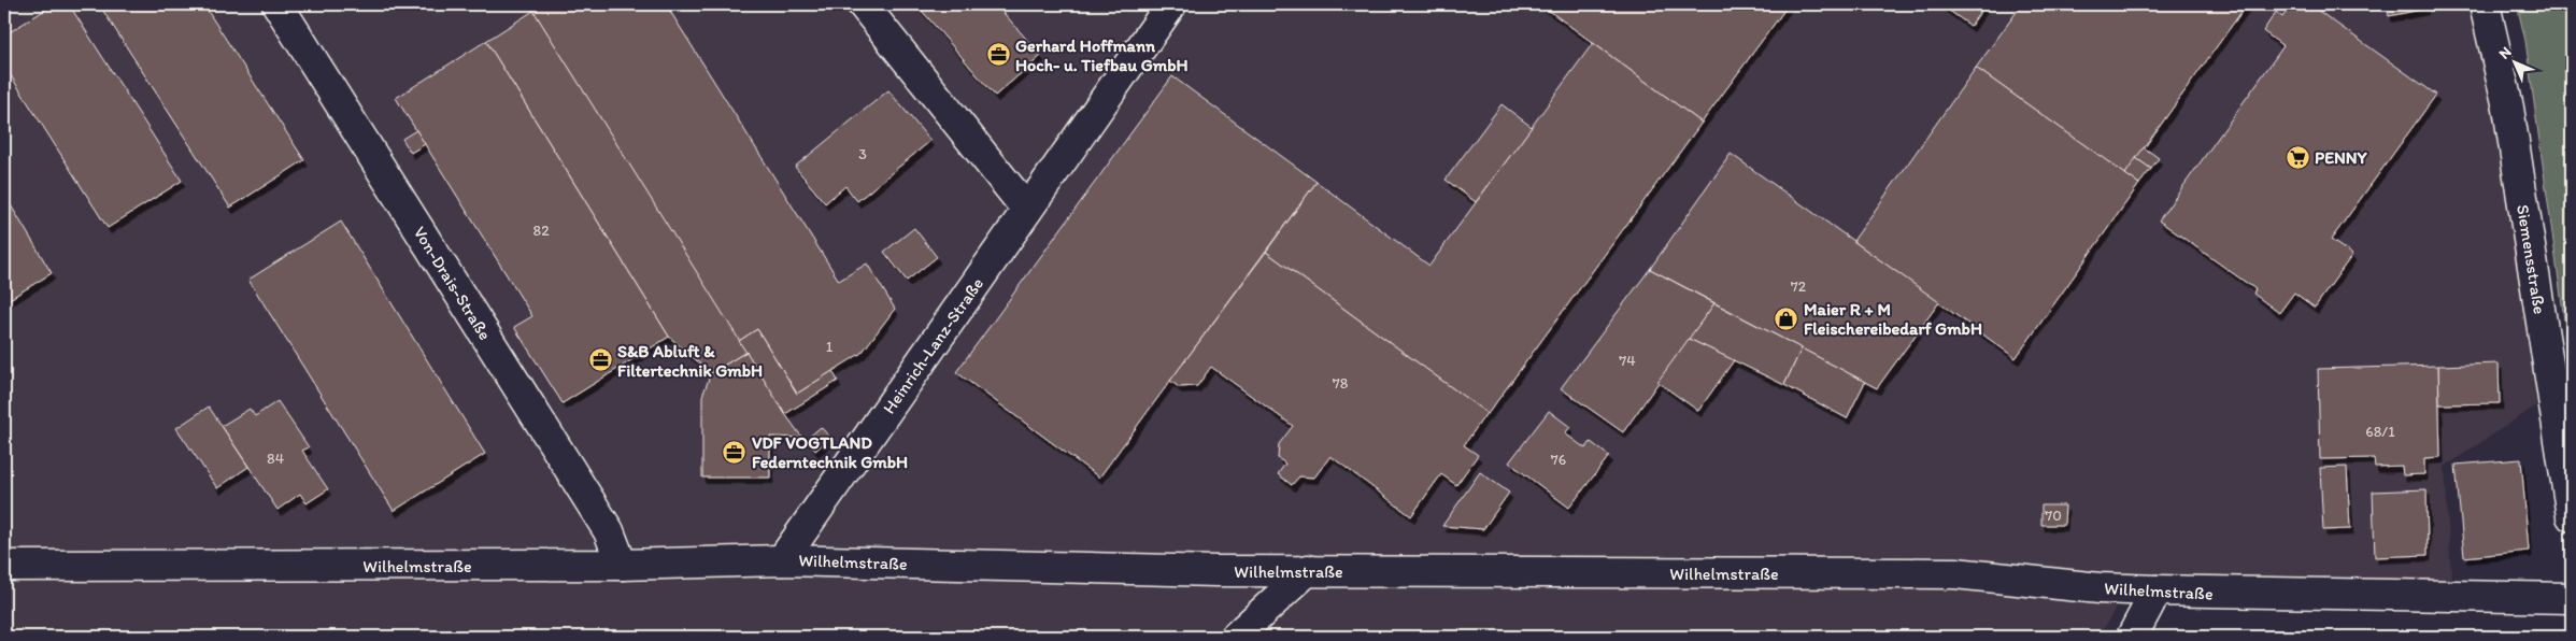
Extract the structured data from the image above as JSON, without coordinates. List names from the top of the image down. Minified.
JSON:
{"streets":{"street":["Siemensstraße","Von-Drais-Straße","Heinrich-Lanz-Straße","Wilhelmstraße"]},"crossings":[["Von-Drais-Straße","Wilhelmstraße"],["Heinrich-Lanz-Straße","Wilhelmstraße"]],"places":{"office":["Gerhard Hoffmann Hoch- u. Tiefbau GmbH","S&B Abluft & Filtertechnik GmbH","VDF VOGTLAND Federntechnik GmbH"],"supermarket":["PENNY"],"shop":["Maier R + M Fleischereibedarf GmbH"]},"house_numbers":["3","82","72","1","74","78","68/1","84","76","70"],"north":"top left"}
